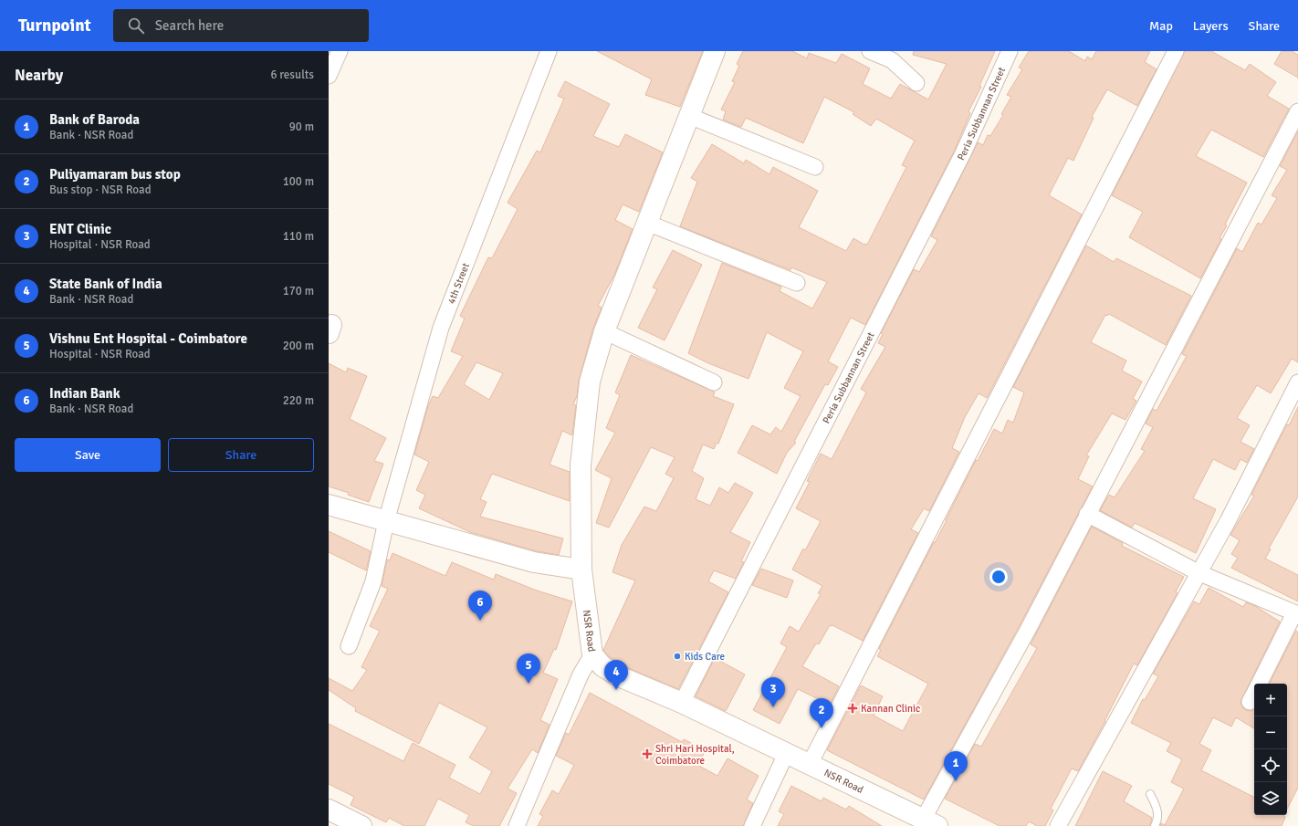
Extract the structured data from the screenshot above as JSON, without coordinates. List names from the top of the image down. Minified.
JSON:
{"streets":{"main road":["NSR Road"],"street":["Peria Subbannan Street","4th Street"]},"crossings":[["Peria Subbannan Street","NSR Road"]],"places":{"other":["Kids Care"],"health":["Kannan Clinic","Shri Hari Hospital, Coimbatore"]},"page":{"header":"Turnpoint","search":"Search here","nav":["Map","Layers","Share"],"heading":["Nearby","6 results"],"list":[{"mark":"1","name":"Bank of Baroda","note":"Bank · NSR Road","value":"90 m"},{"mark":"2","name":"Puliyamaram bus stop","note":"Bus stop · NSR Road","value":"100 m"},{"mark":"3","name":"ENT Clinic","note":"Hospital · NSR Road","value":"110 m"},{"mark":"4","name":"State Bank of India","note":"Bank · NSR Road","value":"170 m"},{"mark":"5","name":"Vishnu Ent Hospital - Coimbatore","note":"Hospital · NSR Road","value":"200 m"},{"mark":"6","name":"Indian Bank","note":"Bank · NSR Road","value":"220 m"}],"buttons":["Save","Share"],"pins":["6","5","4","3","2","1"],"map_buttons":["+","−"]}}
